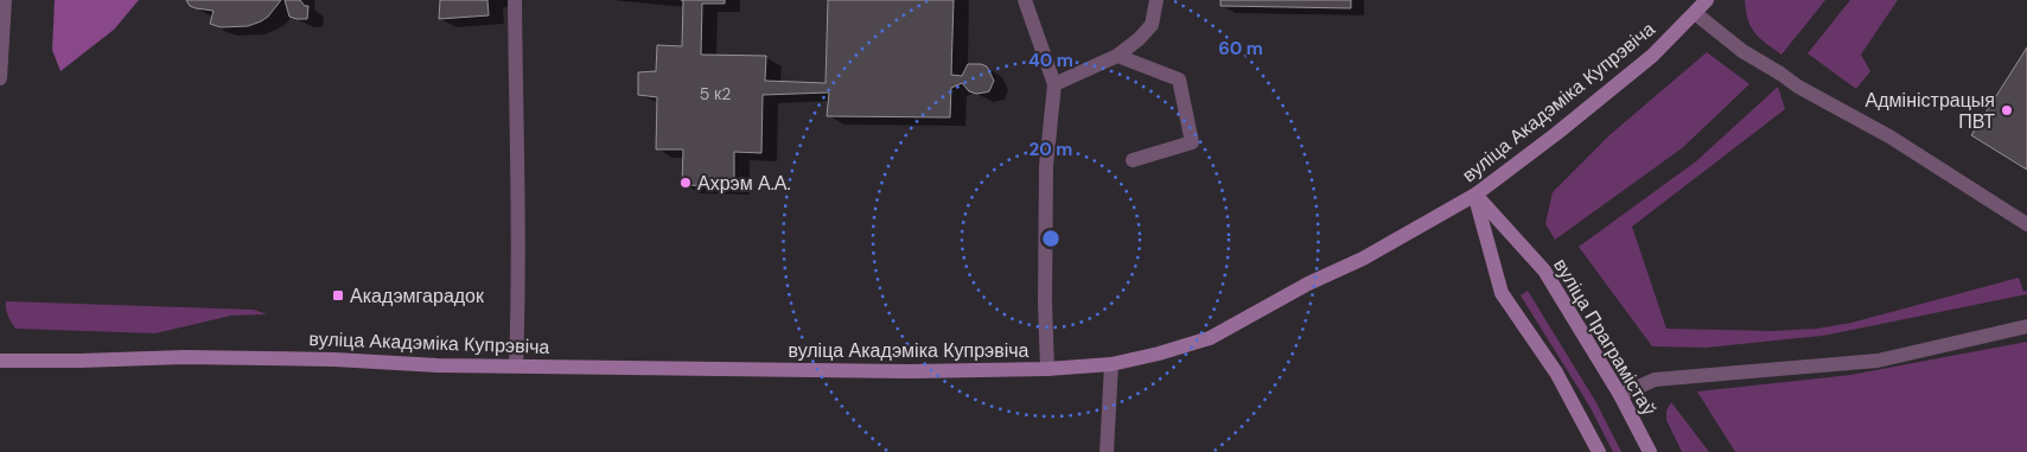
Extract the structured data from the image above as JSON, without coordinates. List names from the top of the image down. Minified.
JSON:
{"streets":{"main road":["вуліца Акадэміка Купрэвіча","вуліца Праграмістаў"]},"crossings":[["вуліца Акадэміка Купрэвіча","вуліца Праграмістаў"]],"places":{"other":["Адміністрацыя ПВТ","Ахрэм А.А."],"transit":["Акадэмгарадок"]},"house_numbers":["5 к2"],"rings":["60 m","40 m","20 m"]}
